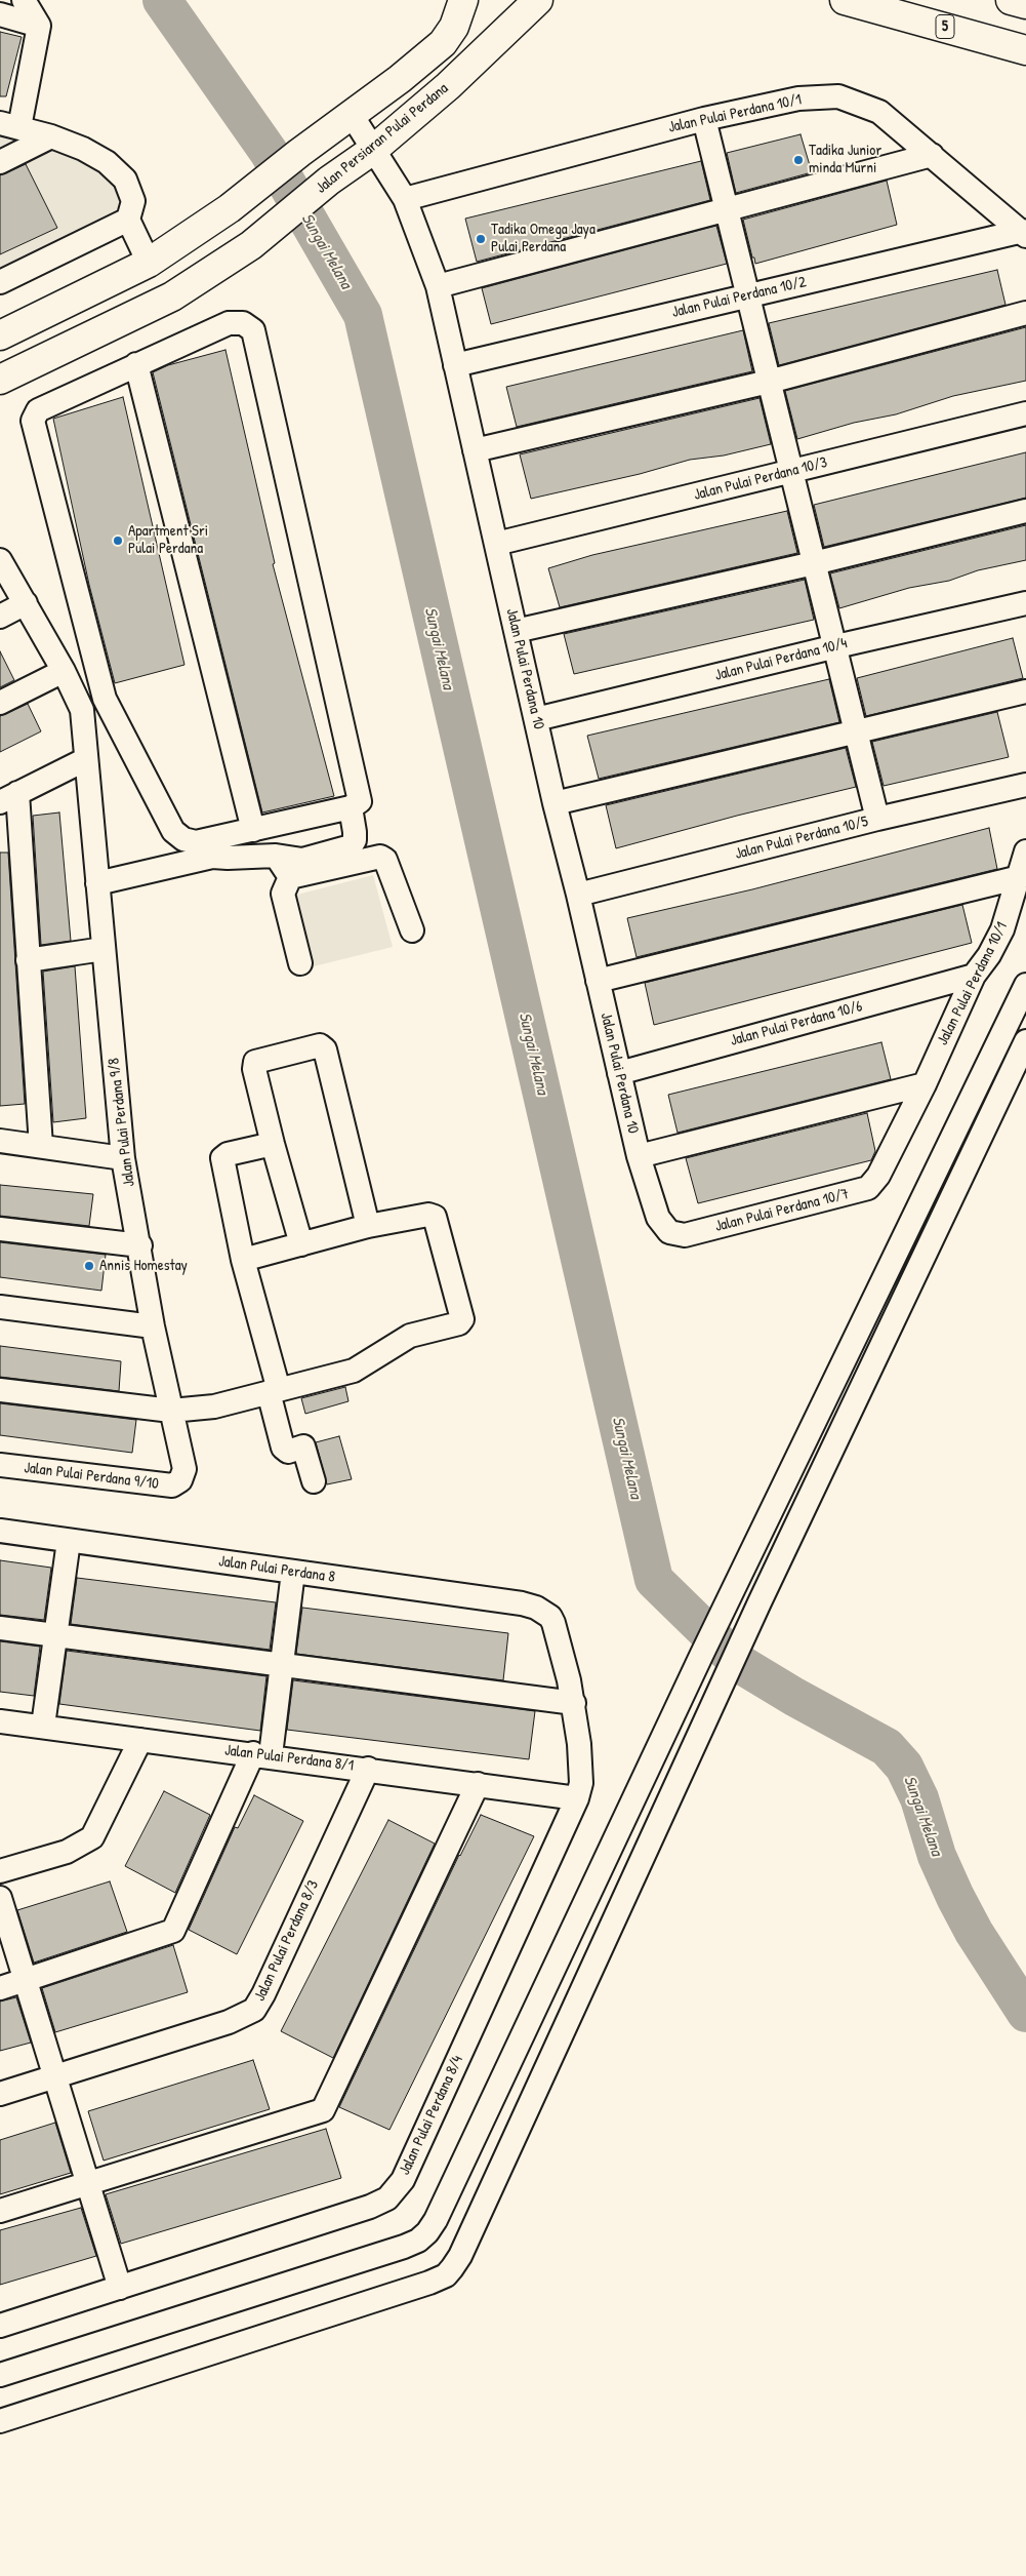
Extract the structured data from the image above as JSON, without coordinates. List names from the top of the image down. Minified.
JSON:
{"streets":{"main road":["5","Jalan Persiaran Pulai Perdana"],"street":["Jalan Pulai Perdana 10/1","Jalan Pulai Perdana 10/2","Jalan Pulai Perdana 10/3","Jalan Pulai Perdana 10/4","Jalan Pulai Perdana 10","Jalan Pulai Perdana 10/5","Jalan Pulai Perdana 10/6","Jalan Pulai Perdana 9/8","Jalan Pulai Perdana 10/7","Jalan Pulai Perdana 9/10","Jalan Pulai Perdana 8","Jalan Pulai Perdana 8/1","Jalan Pulai Perdana 8/3","Jalan Pulai Perdana 8/4"]},"crossings":[["Jalan Pulai Perdana 10/1","Jalan Pulai Perdana 10/2"],["Jalan Pulai Perdana 10/1","Jalan Pulai Perdana 10"],["Jalan Pulai Perdana 10/1","Jalan Pulai Perdana 10/6"],["Jalan Pulai Perdana 10/1","Jalan Pulai Perdana 10/7"],["Jalan Persiaran Pulai Perdana","Jalan Pulai Perdana 10"],["Jalan Pulai Perdana 10/2","Jalan Pulai Perdana 10"],["Jalan Pulai Perdana 10/3","Jalan Pulai Perdana 10"],["Jalan Pulai Perdana 10/4","Jalan Pulai Perdana 10"],["Jalan Pulai Perdana 10","Jalan Pulai Perdana 10/5"],["Jalan Pulai Perdana 10","Jalan Pulai Perdana 10/6"],["Jalan Pulai Perdana 10","Jalan Pulai Perdana 10/7"],["Jalan Pulai Perdana 9/8","Jalan Pulai Perdana 9/10"],["Jalan Pulai Perdana 8","Jalan Pulai Perdana 8/4"],["Jalan Pulai Perdana 8/1","Jalan Pulai Perdana 8/3"],["Jalan Pulai Perdana 8/1","Jalan Pulai Perdana 8/4"]],"water":["Sungai Melana"],"places":["Tadika Junior minda Murni","Tadika Omega Jaya Pulai Perdana","Apartment Sri Pulai Perdana","Annis Homestay"]}
